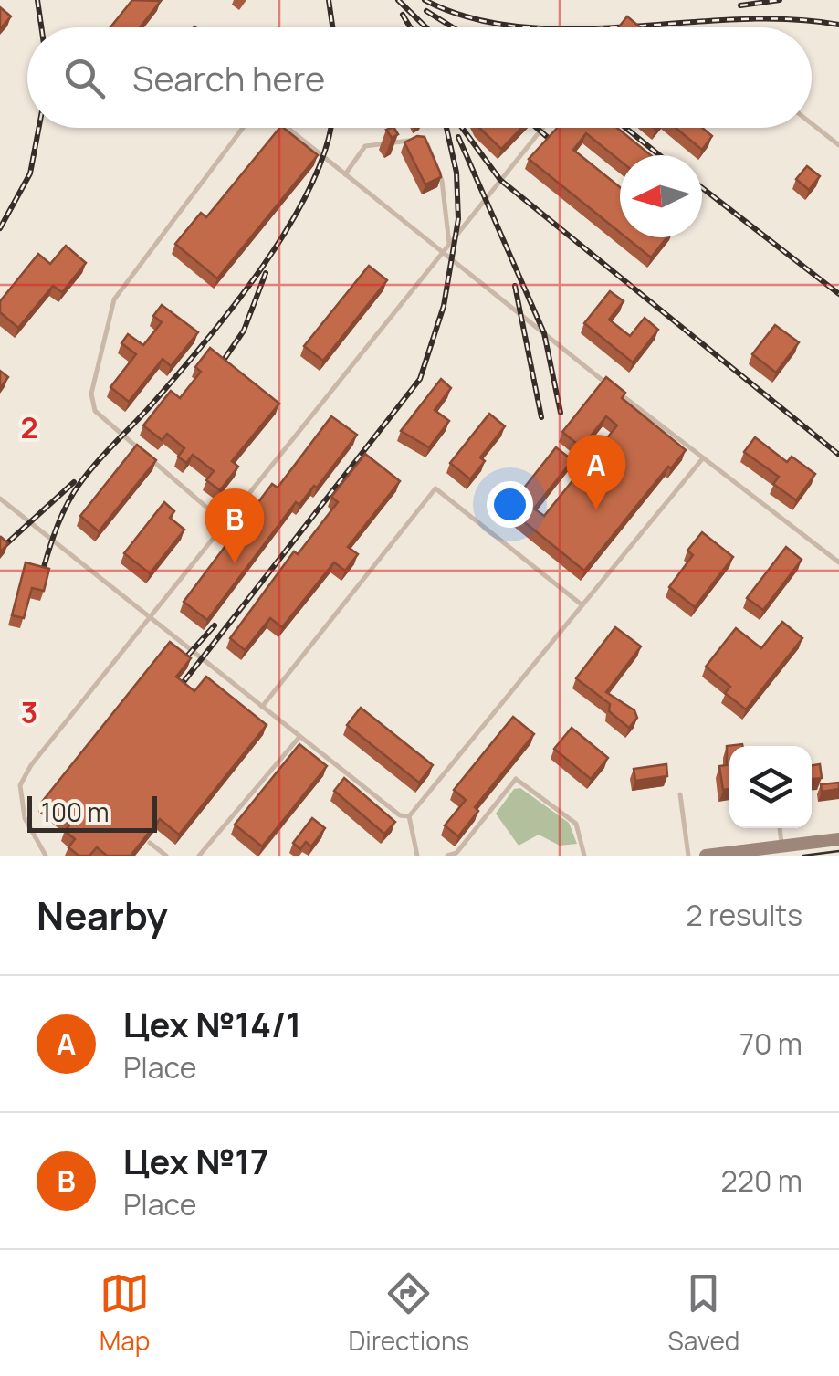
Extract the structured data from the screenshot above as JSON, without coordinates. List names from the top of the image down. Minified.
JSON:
{"scale_bar":"100 m","north":"left","page":{"search":"Search here","pins":["A","B"],"scale":"100 m","heading":["Nearby","2 results"],"list":[{"mark":"A","name":"Цех №14/1","note":"Place","value":"70 m"},{"mark":"B","name":"Цех №17","note":"Place","value":"220 m"}],"nav":["Map","Directions","Saved"]},"grid":{"rows":["2","3"]}}
